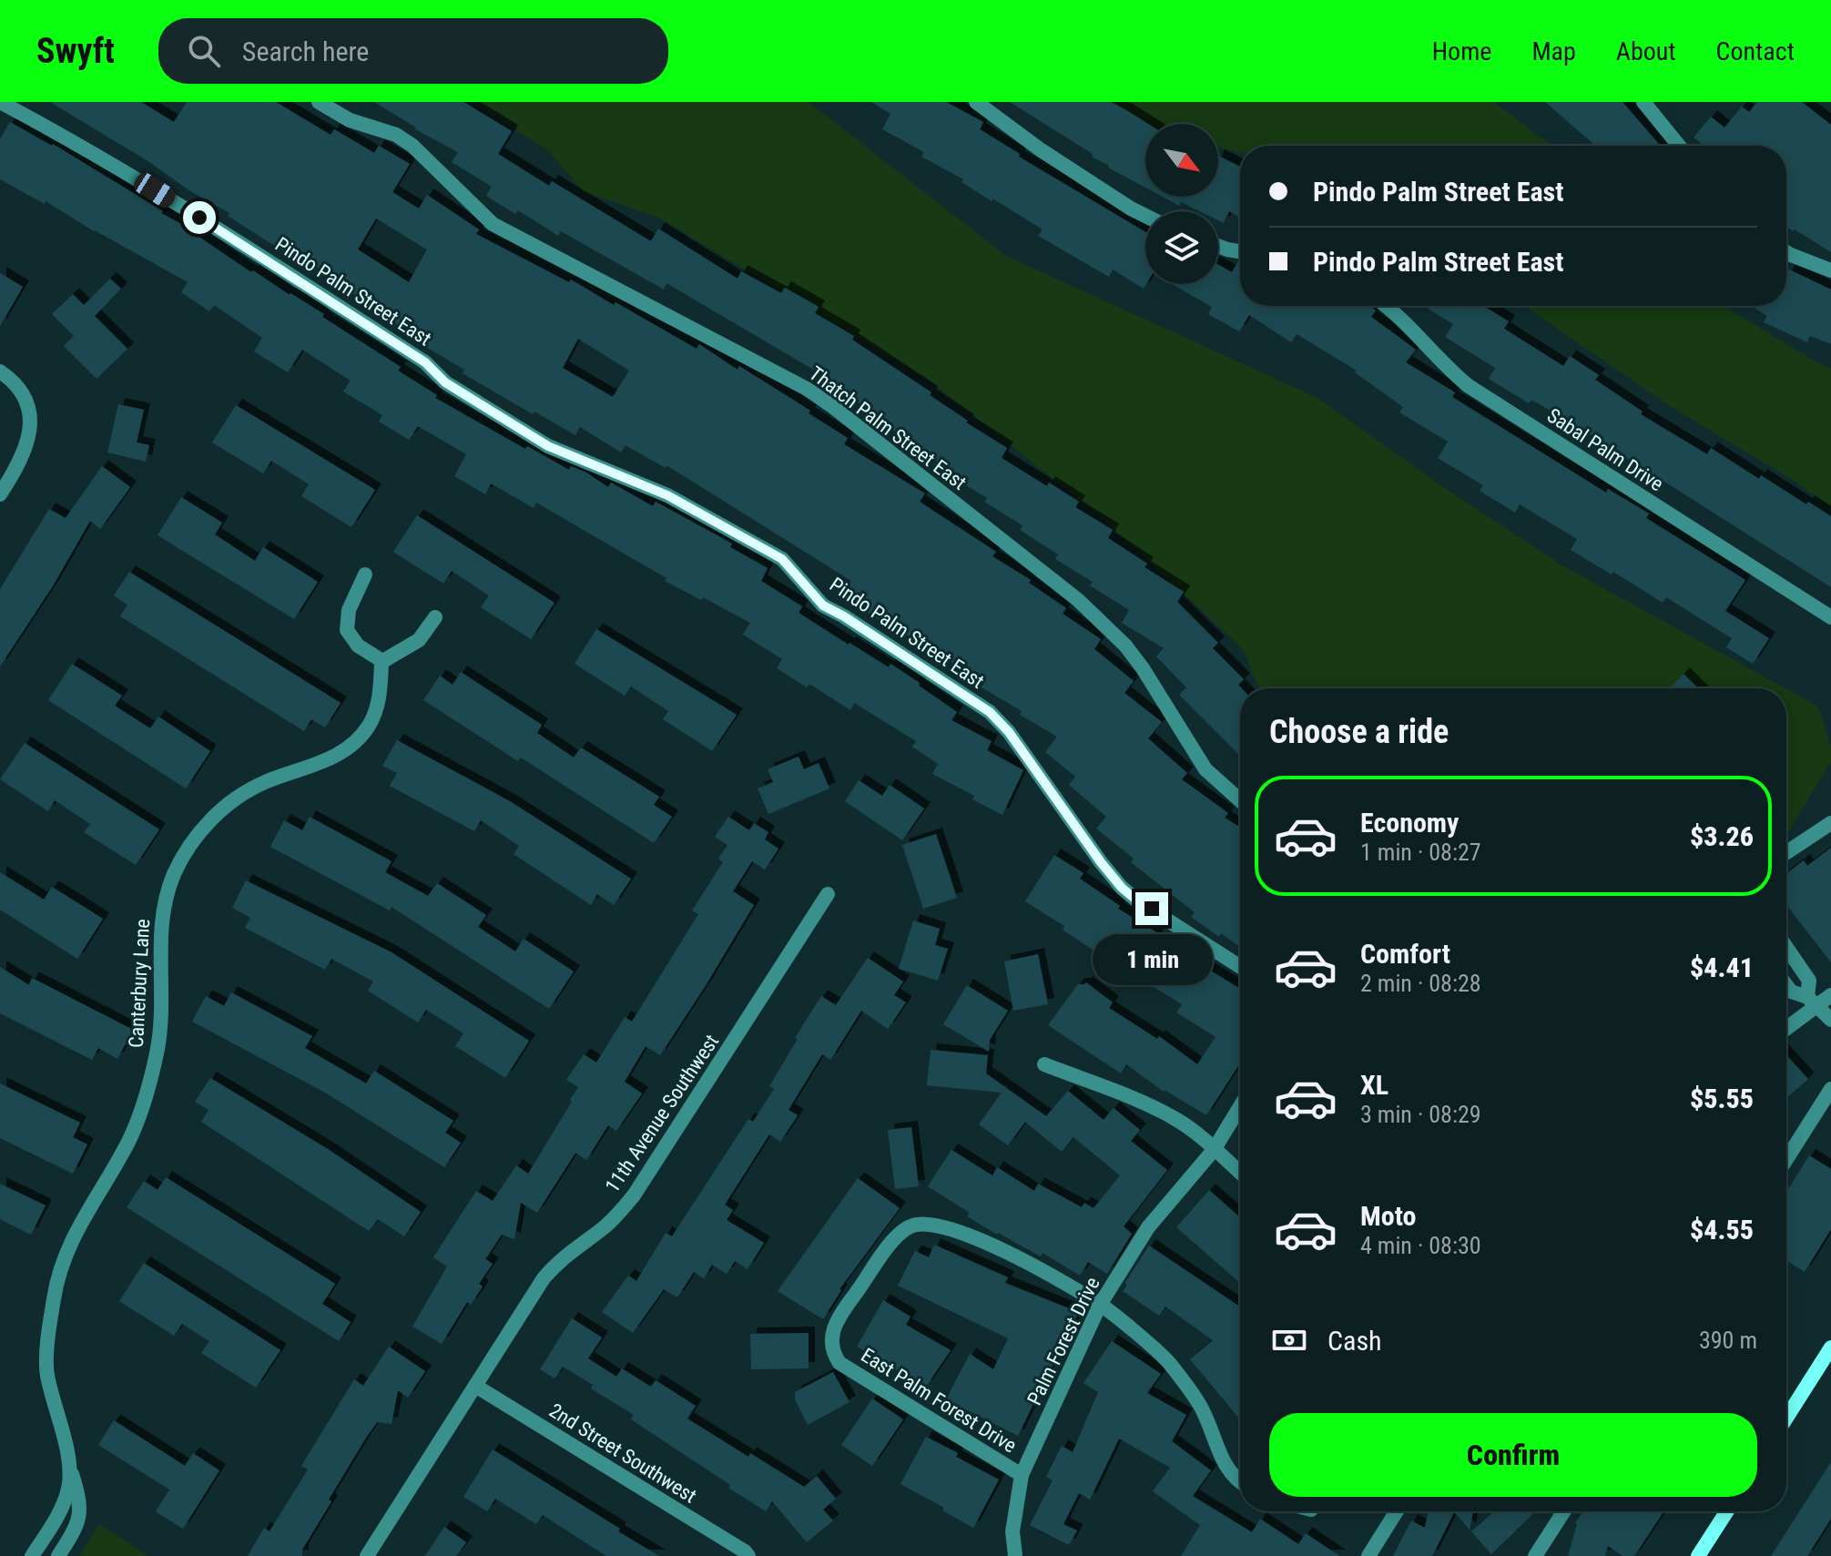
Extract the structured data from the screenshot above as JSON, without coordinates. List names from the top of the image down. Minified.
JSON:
{"streets":{"street":["Pindo Palm Street East","Thatch Palm Street East","Sabal Palm Drive","Canterbury Lane","11th Avenue Southwest","Palm Forest Drive","East Palm Forest Drive","2nd Street Southwest"]},"crossings":[["11th Avenue Southwest","2nd Street Southwest"],["Palm Forest Drive","East Palm Forest Drive"]],"north":"bottom right","page":{"header":"Swyft","search":"Search here","nav":["Home","Map","About","Contact"],"banner":["Pindo Palm Street East","Pindo Palm Street East"],"heading":"Choose a ride","list":[{"name":"Economy","note":"1 min · 08:27","value":"$3.26"},{"name":"Comfort","note":"2 min · 08:28","value":"$4.41"},{"name":"XL","note":"3 min · 08:29","value":"$5.55"},{"name":"Moto","note":"4 min · 08:30","value":"$4.55"}],"bubble":"1 min","pay":["Cash","390 m"],"buttons":"Confirm"}}
